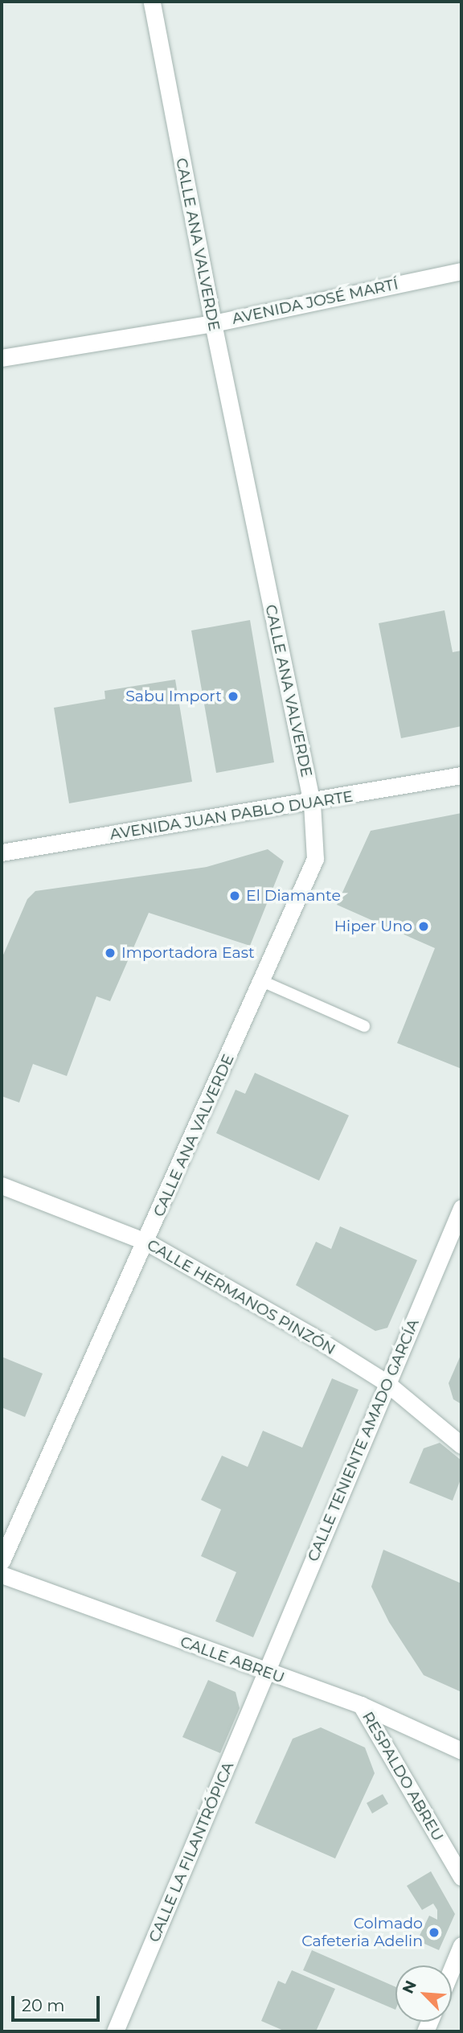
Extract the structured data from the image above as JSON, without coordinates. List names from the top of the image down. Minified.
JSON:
{"streets":{"street":["CALLE ANA VALVERDE","AVENIDA JOSÉ MARTÍ","AVENIDA JUAN PABLO DUARTE","CALLE HERMANOS PINZÓN","CALLE TENIENTE AMADO GARCÍA","CALLE ABREU","RESPALDO ABREU","CALLE LA FILANTRÓPICA"]},"crossings":[["CALLE ANA VALVERDE","AVENIDA JOSÉ MARTÍ"],["CALLE ANA VALVERDE","AVENIDA JUAN PABLO DUARTE"],["CALLE ANA VALVERDE","CALLE HERMANOS PINZÓN"],["CALLE HERMANOS PINZÓN","CALLE TENIENTE AMADO GARCÍA"],["CALLE TENIENTE AMADO GARCÍA","CALLE ABREU"],["CALLE TENIENTE AMADO GARCÍA","CALLE LA FILANTRÓPICA"],["CALLE ABREU","RESPALDO ABREU"],["CALLE ABREU","CALLE LA FILANTRÓPICA"]],"places":["Sabu Import","El Diamante","Hiper Uno","Importadora East","Colmado Cafeteria Adelin"],"scale_bar":"20 m","north":"top left"}
